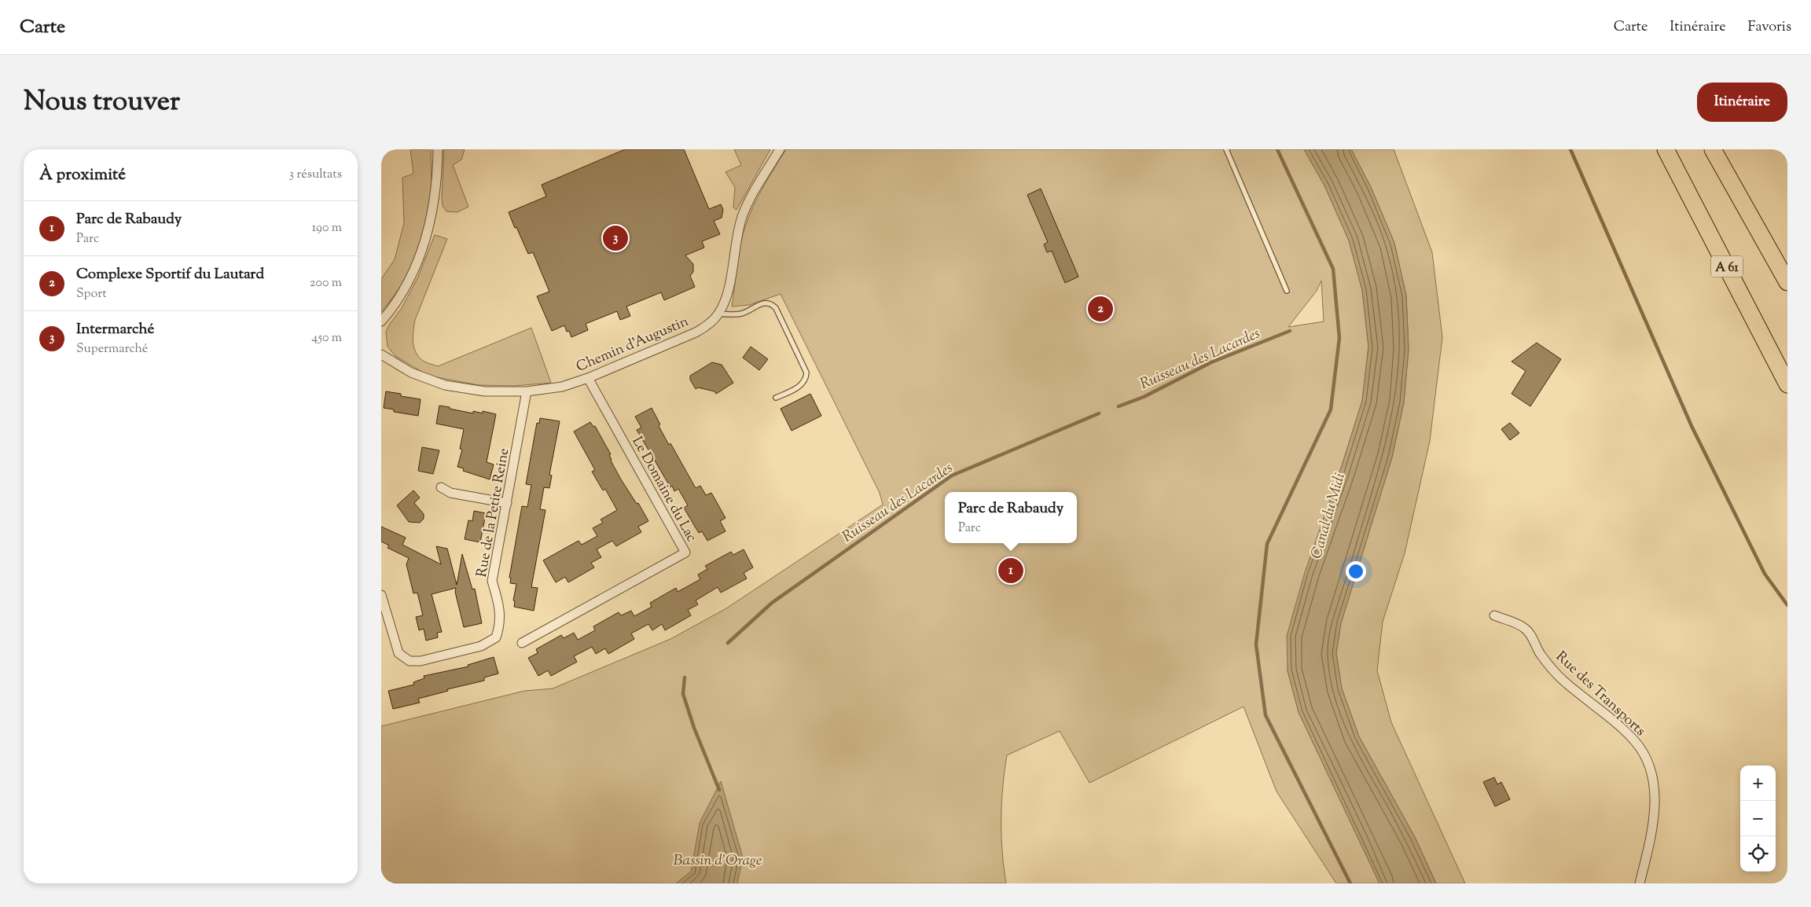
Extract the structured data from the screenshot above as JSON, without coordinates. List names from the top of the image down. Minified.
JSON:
{"streets":{"highway":["A 61"],"street":["Chemin d'Augustin","Le Domaine du Lac","Rue de la Petite Reine","Rue des Transports"]},"crossings":[["Chemin d'Augustin","Le Domaine du Lac"],["Chemin d'Augustin","Rue de la Petite Reine"]],"water":["Ruisseau des Lacardes","Canal du Midi","Bassin d'Orage"],"page":{"header":"Carte","nav":["Carte","Itinéraire","Favoris"],"title":"Nous trouver","buttons":"Itinéraire","heading":["À proximité","3 résultats"],"list":[{"mark":"1","name":"Parc de Rabaudy","note":"Parc","value":"190 m"},{"mark":"2","name":"Complexe Sportif du Lautard","note":"Sport","value":"200 m"},{"mark":"3","name":"Intermarché","note":"Supermarché","value":"450 m"}],"pins":["3","2","1"],"popup":["Parc de Rabaudy","Parc"],"map_buttons":["+","−"]}}
